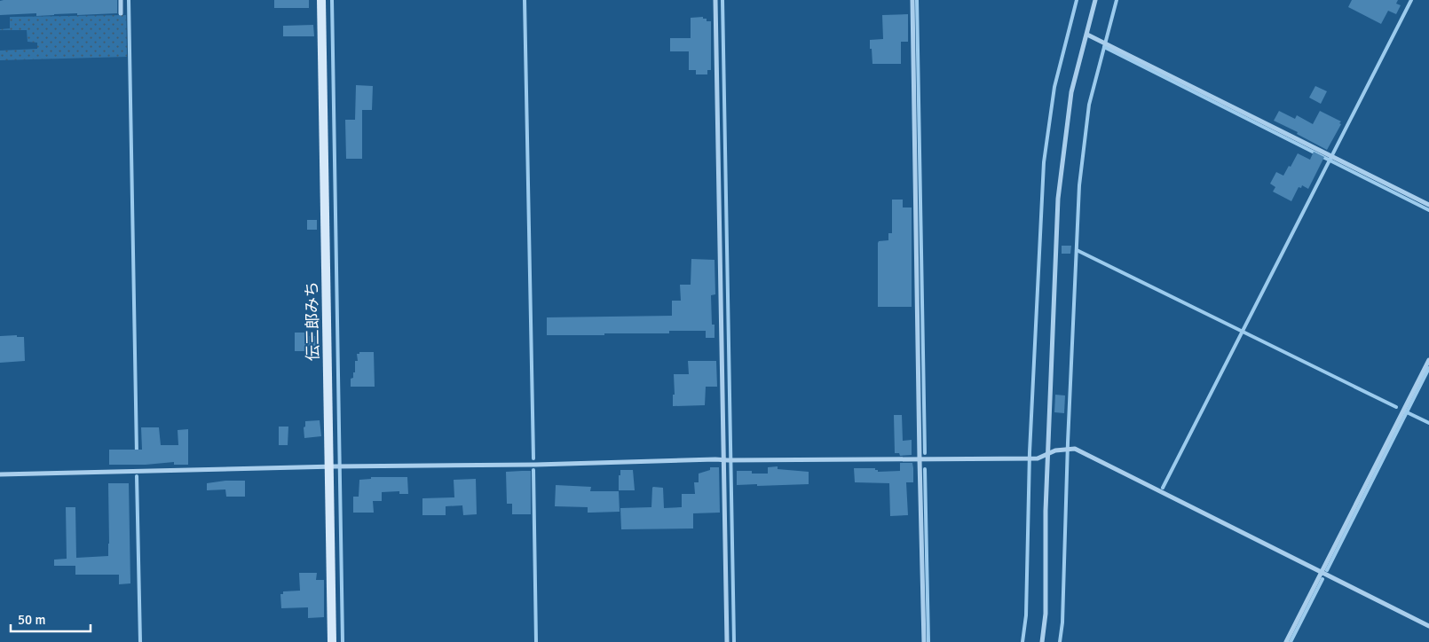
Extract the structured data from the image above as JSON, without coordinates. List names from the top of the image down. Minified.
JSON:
{"streets":{"street":["伝三郎みち"]},"scale_bar":"50 m"}
